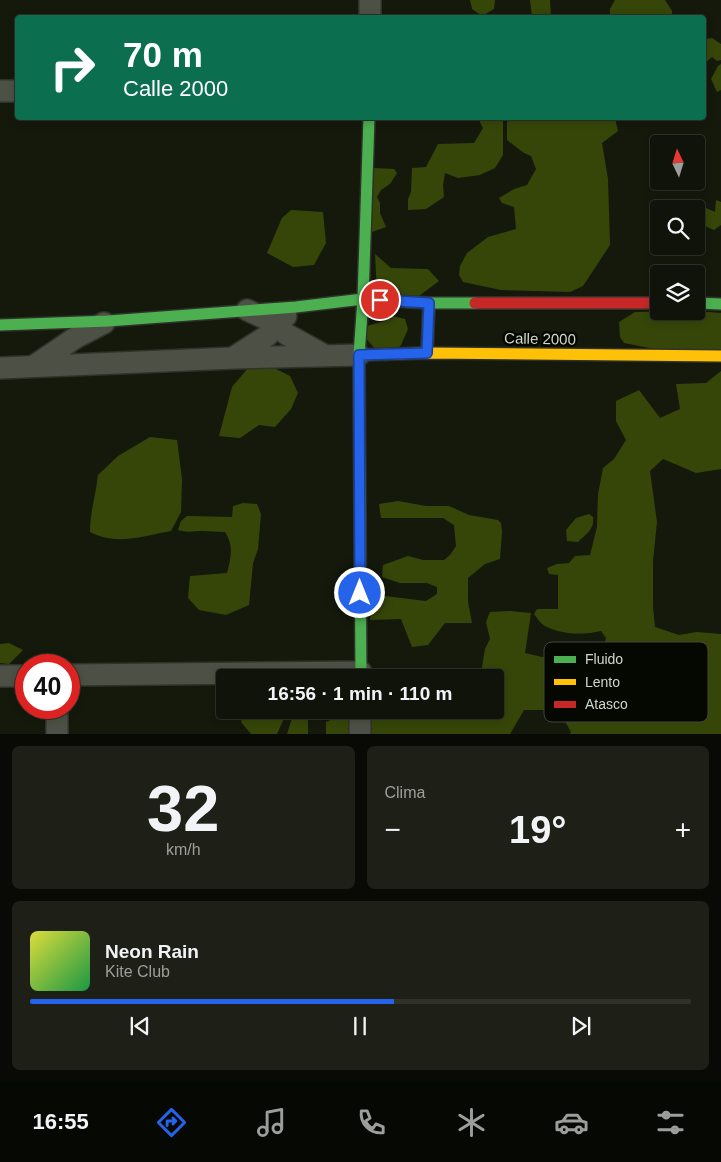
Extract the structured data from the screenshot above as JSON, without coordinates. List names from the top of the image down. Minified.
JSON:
{"streets":{"street":["Calle 2000"]},"legend":["Fluido","Lento","Atasco"],"north":"top","page":{"turn":["70 m","Calle 2000"],"limit":"40","trip":"16:56 · 1 min · 110 m","tile":[["32","km/h"],"Clima"],"heat":["−","19°","+"],"song":["Neon Rain","Kite Club"],"tabs":"16:55"}}
